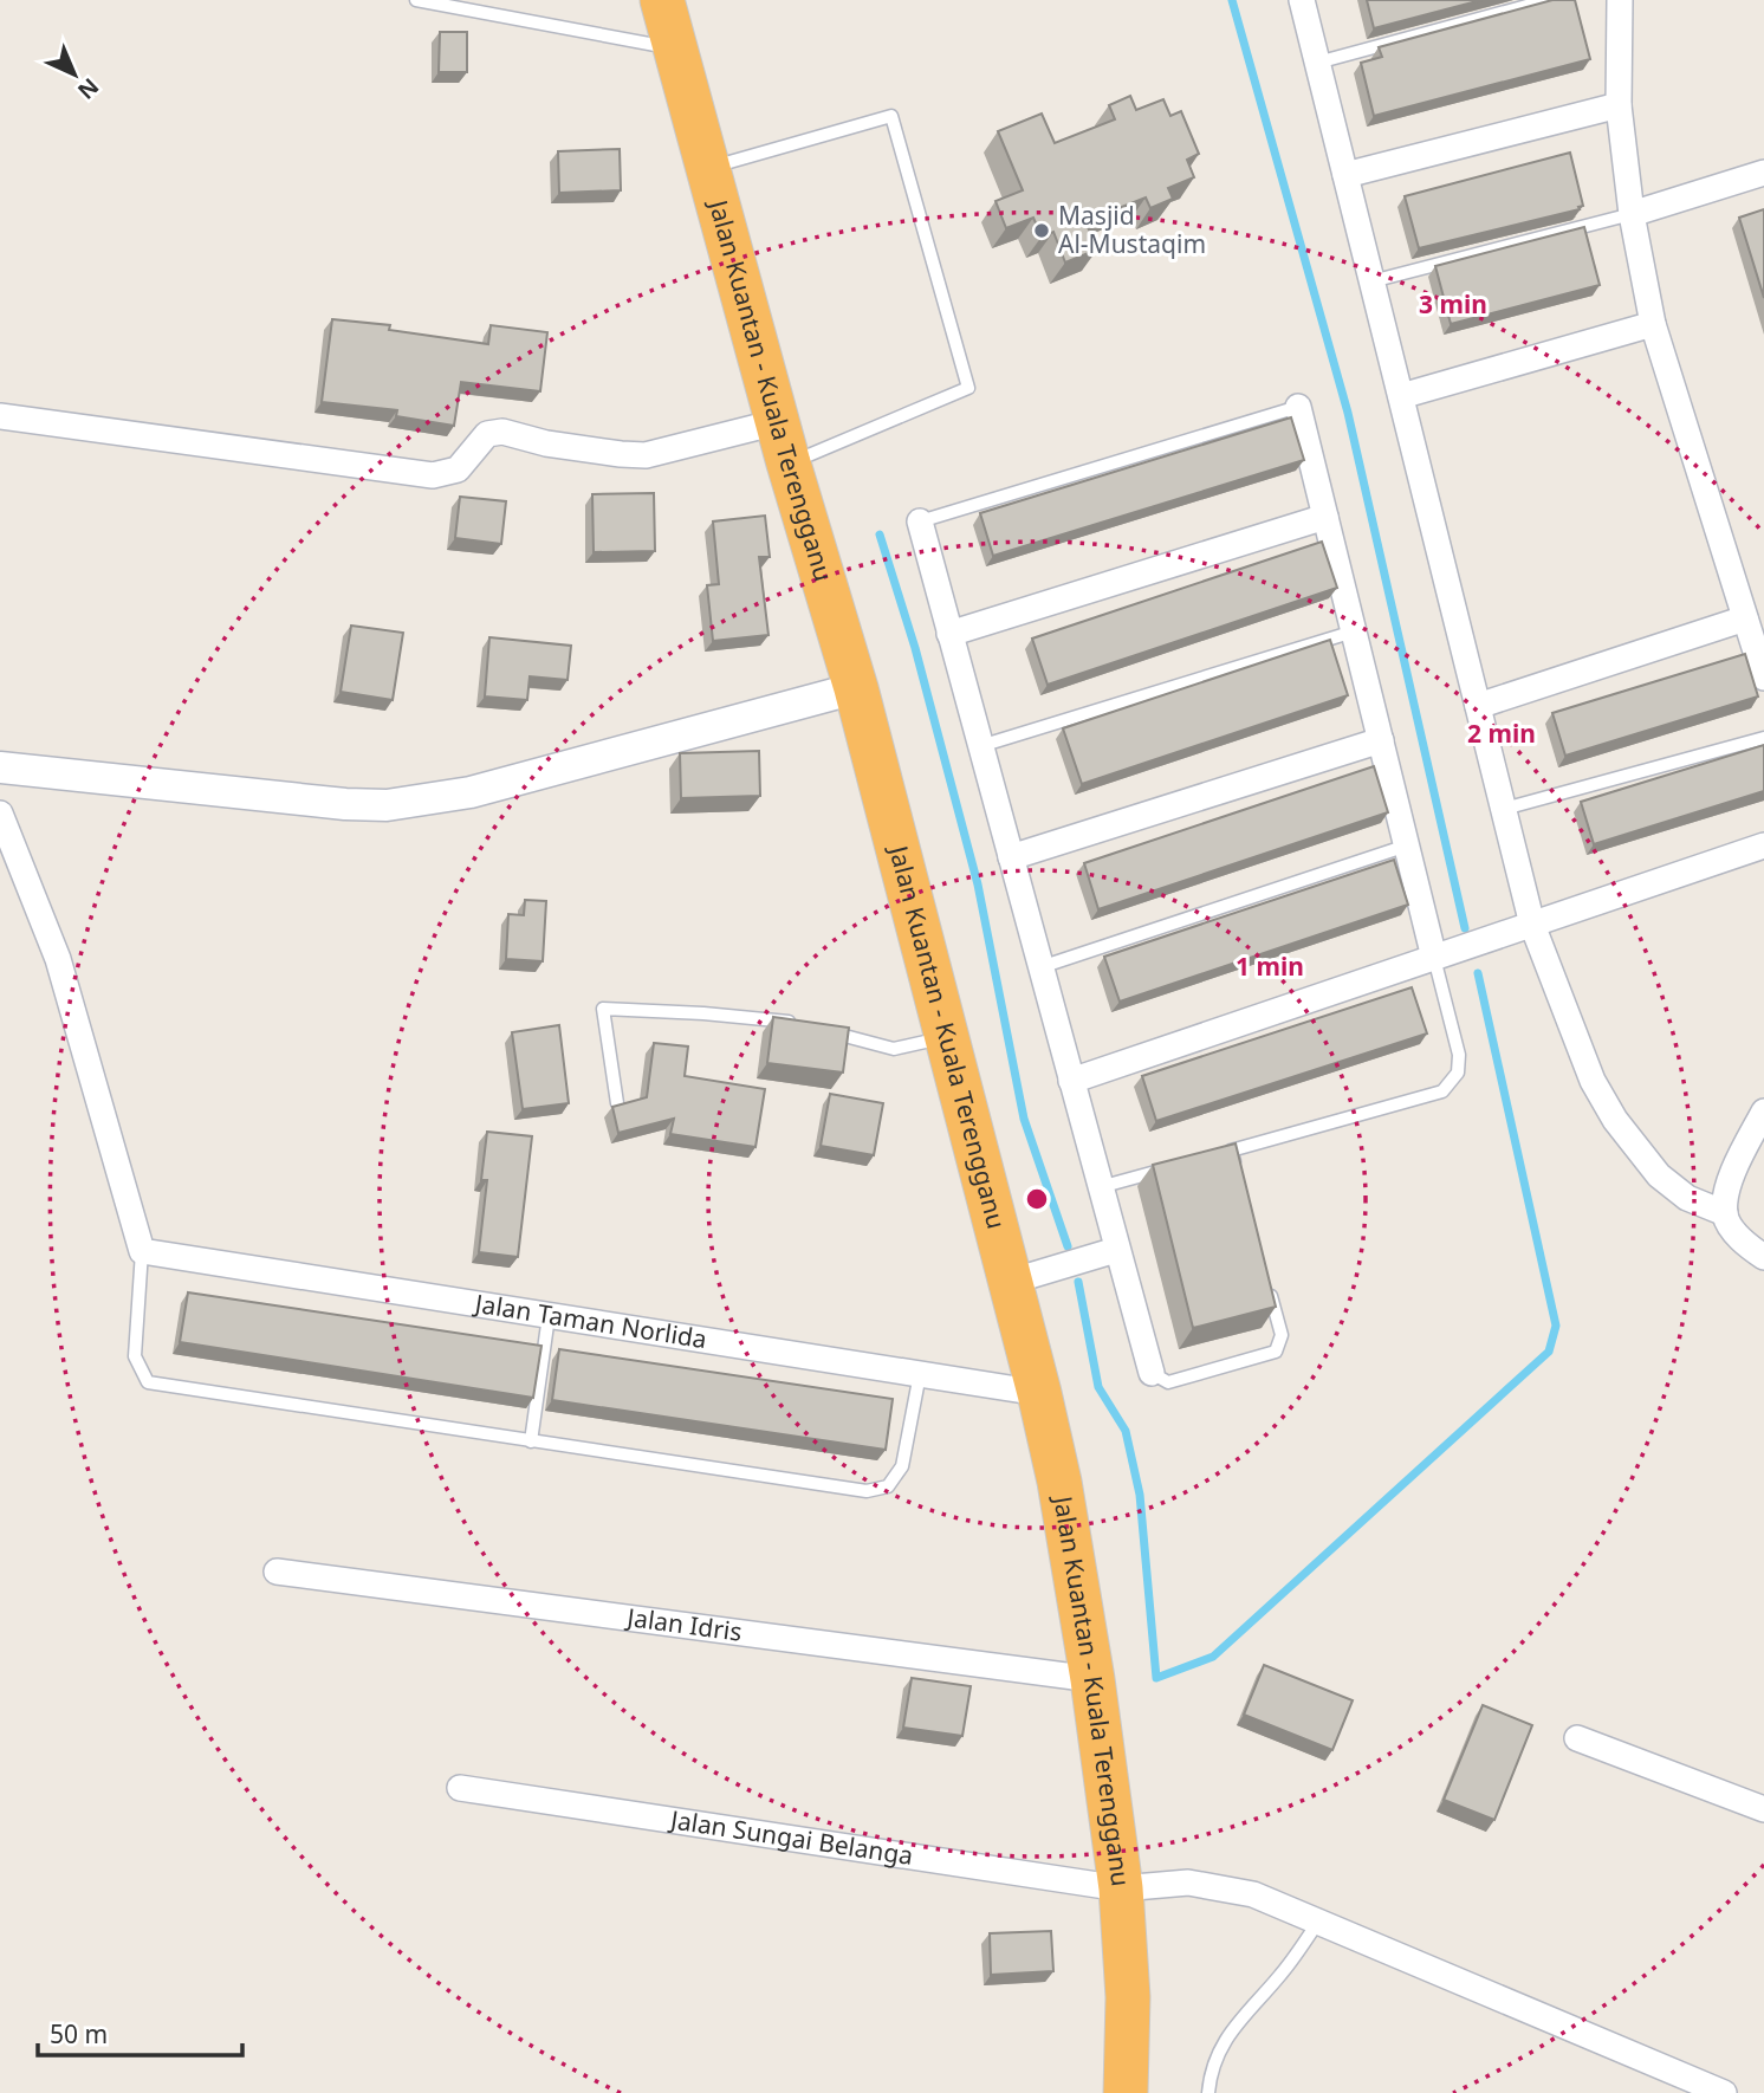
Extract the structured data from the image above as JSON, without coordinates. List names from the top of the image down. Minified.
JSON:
{"streets":{"highway":["Jalan Kuantan - Kuala Terengganu"],"street":["Jalan Taman Norlida","Jalan Idris","Jalan Sungai Belanga"]},"crossings":[["Jalan Kuantan - Kuala Terengganu","Jalan Taman Norlida"],["Jalan Kuantan - Kuala Terengganu","Jalan Idris"],["Jalan Kuantan - Kuala Terengganu","Jalan Sungai Belanga"]],"places":["Masjid Al-Mustaqim"],"scale_bar":"50 m","north":"bottom right","rings":["3 min","2 min","1 min"]}
